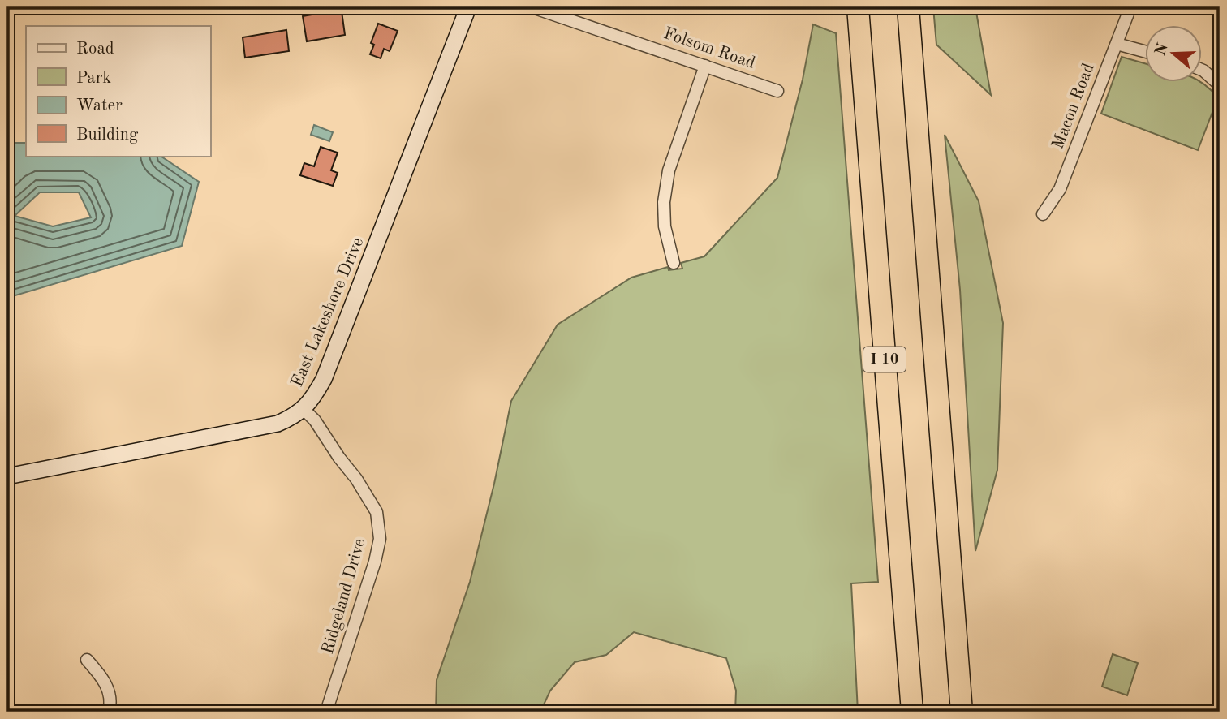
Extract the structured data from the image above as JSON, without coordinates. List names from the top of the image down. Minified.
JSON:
{"streets":{"highway":["I 10"],"street":["Folsom Road","Macon Road","East Lakeshore Drive","Ridgeland Drive"]},"crossings":[["East Lakeshore Drive","Ridgeland Drive"]],"legend":["Road","Park","Water","Building"],"north":"left"}
